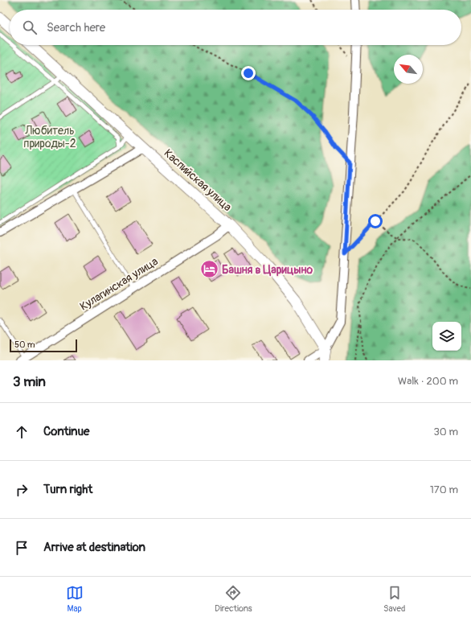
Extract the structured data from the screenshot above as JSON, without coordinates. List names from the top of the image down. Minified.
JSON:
{"streets":{"street":["Каспийская улица","Кулагинская улица"]},"crossings":[["Каспийская улица","Кулагинская улица"]],"parks":["Любитель природы-2"],"places":{"hotel":["Башня в Царицыно"]},"scale_bar":"50 m","north":"top left","page":{"search":"Search here","scale":"50 m","heading":["3 min","Walk · 200 m"],"list":[["Continue","30 m"],["Turn right","170 m"],"Arrive at destination"],"nav":["Map","Directions","Saved"]}}
